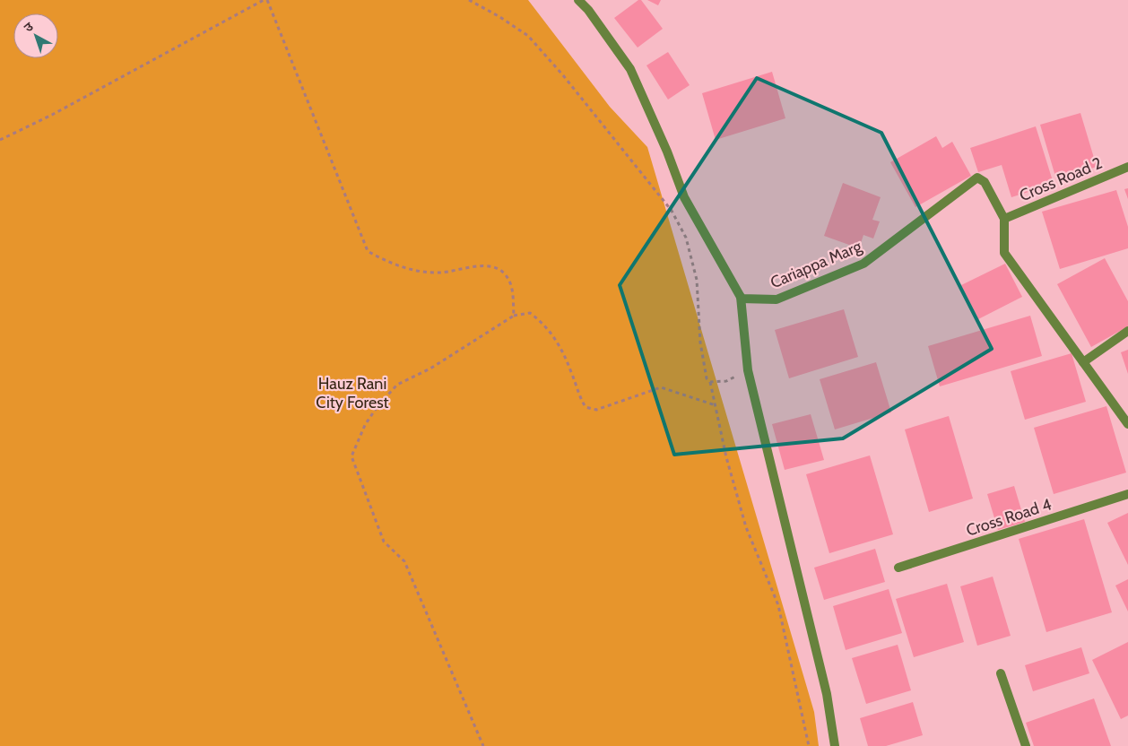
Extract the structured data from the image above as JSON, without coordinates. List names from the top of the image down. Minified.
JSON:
{"streets":{"street":["Cross Road 2","Cariappa Marg","Cross Road 4"]},"crossings":[["Cross Road 2","Cariappa Marg"]],"parks":["Hauz Rani City Forest"],"north":"top left"}
